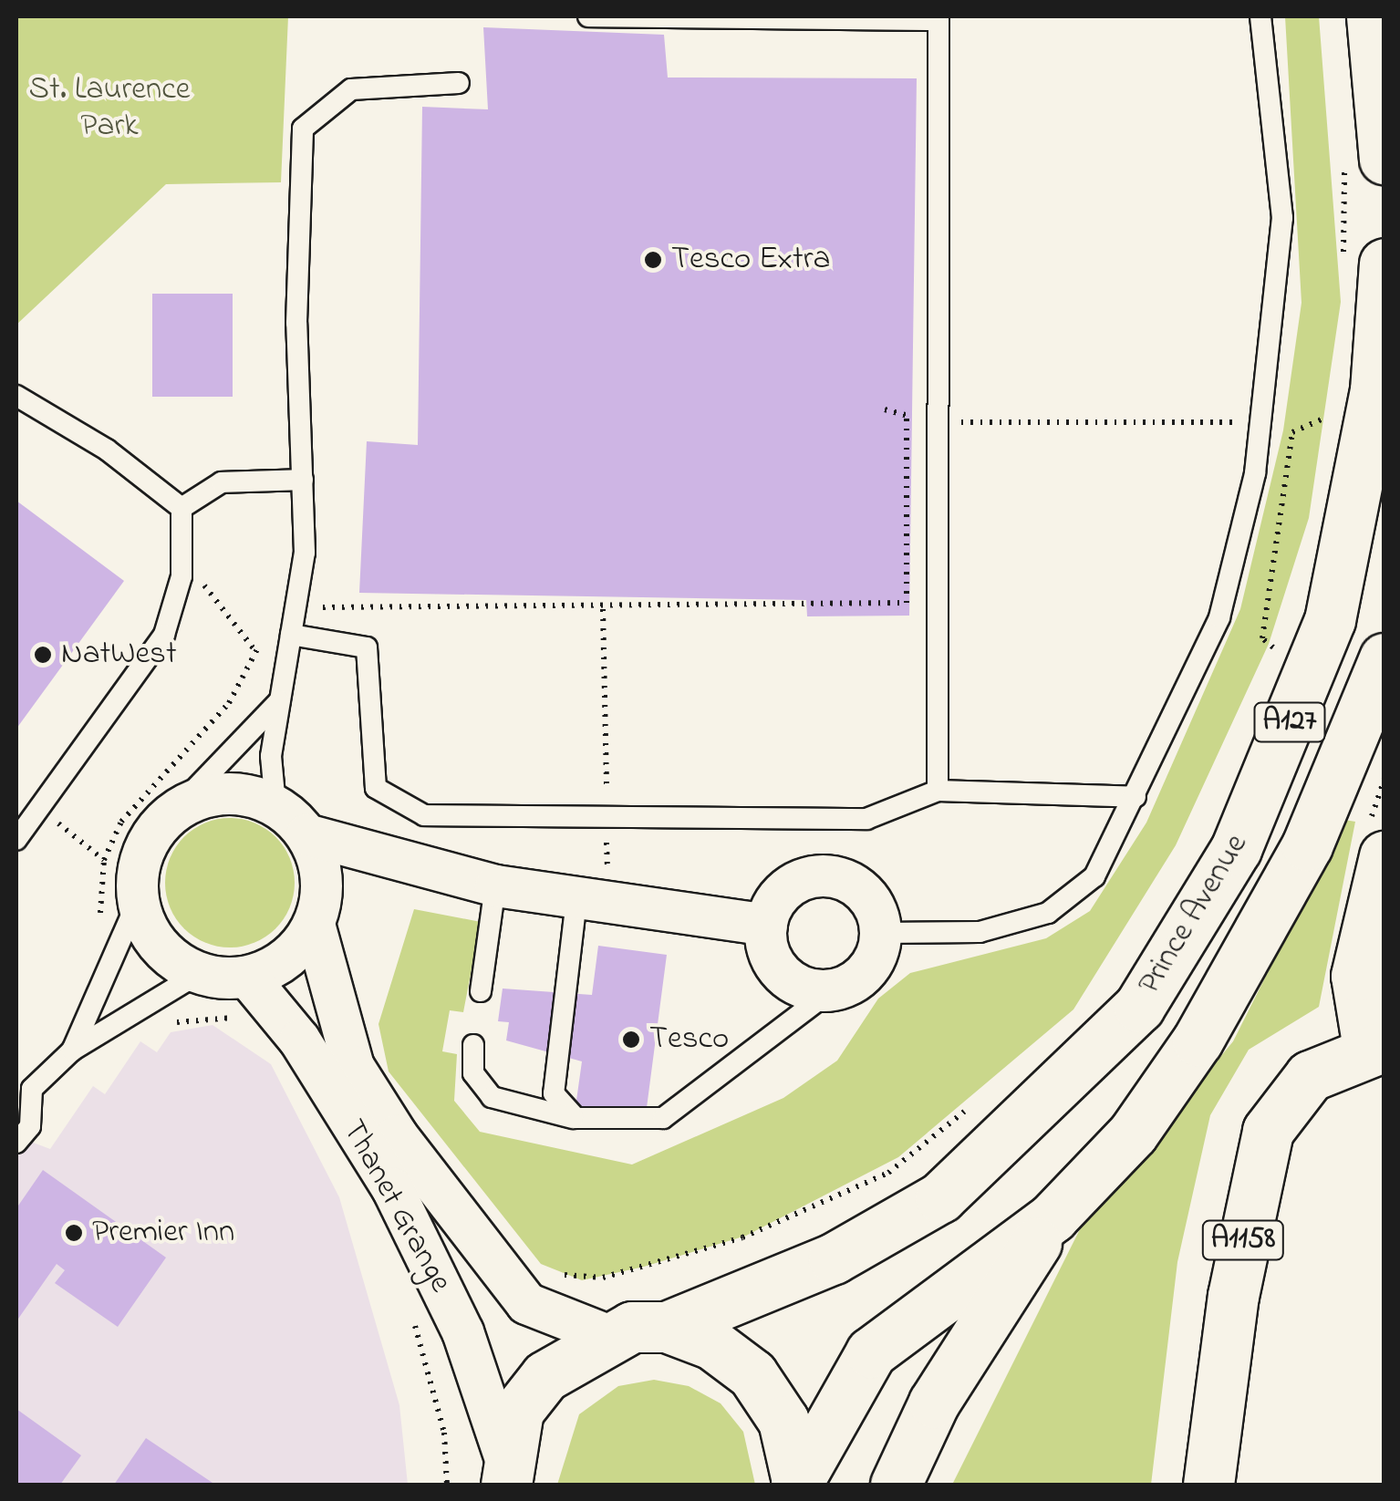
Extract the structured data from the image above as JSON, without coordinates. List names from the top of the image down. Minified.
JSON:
{"streets":{"main road":["A127","Prince Avenue","A1158"],"street":["Thanet Grange"]},"crossings":[["A127","Prince Avenue"]],"parks":["St. Laurence Park"],"places":["Tesco Extra","NatWest","Tesco","Premier Inn"]}
